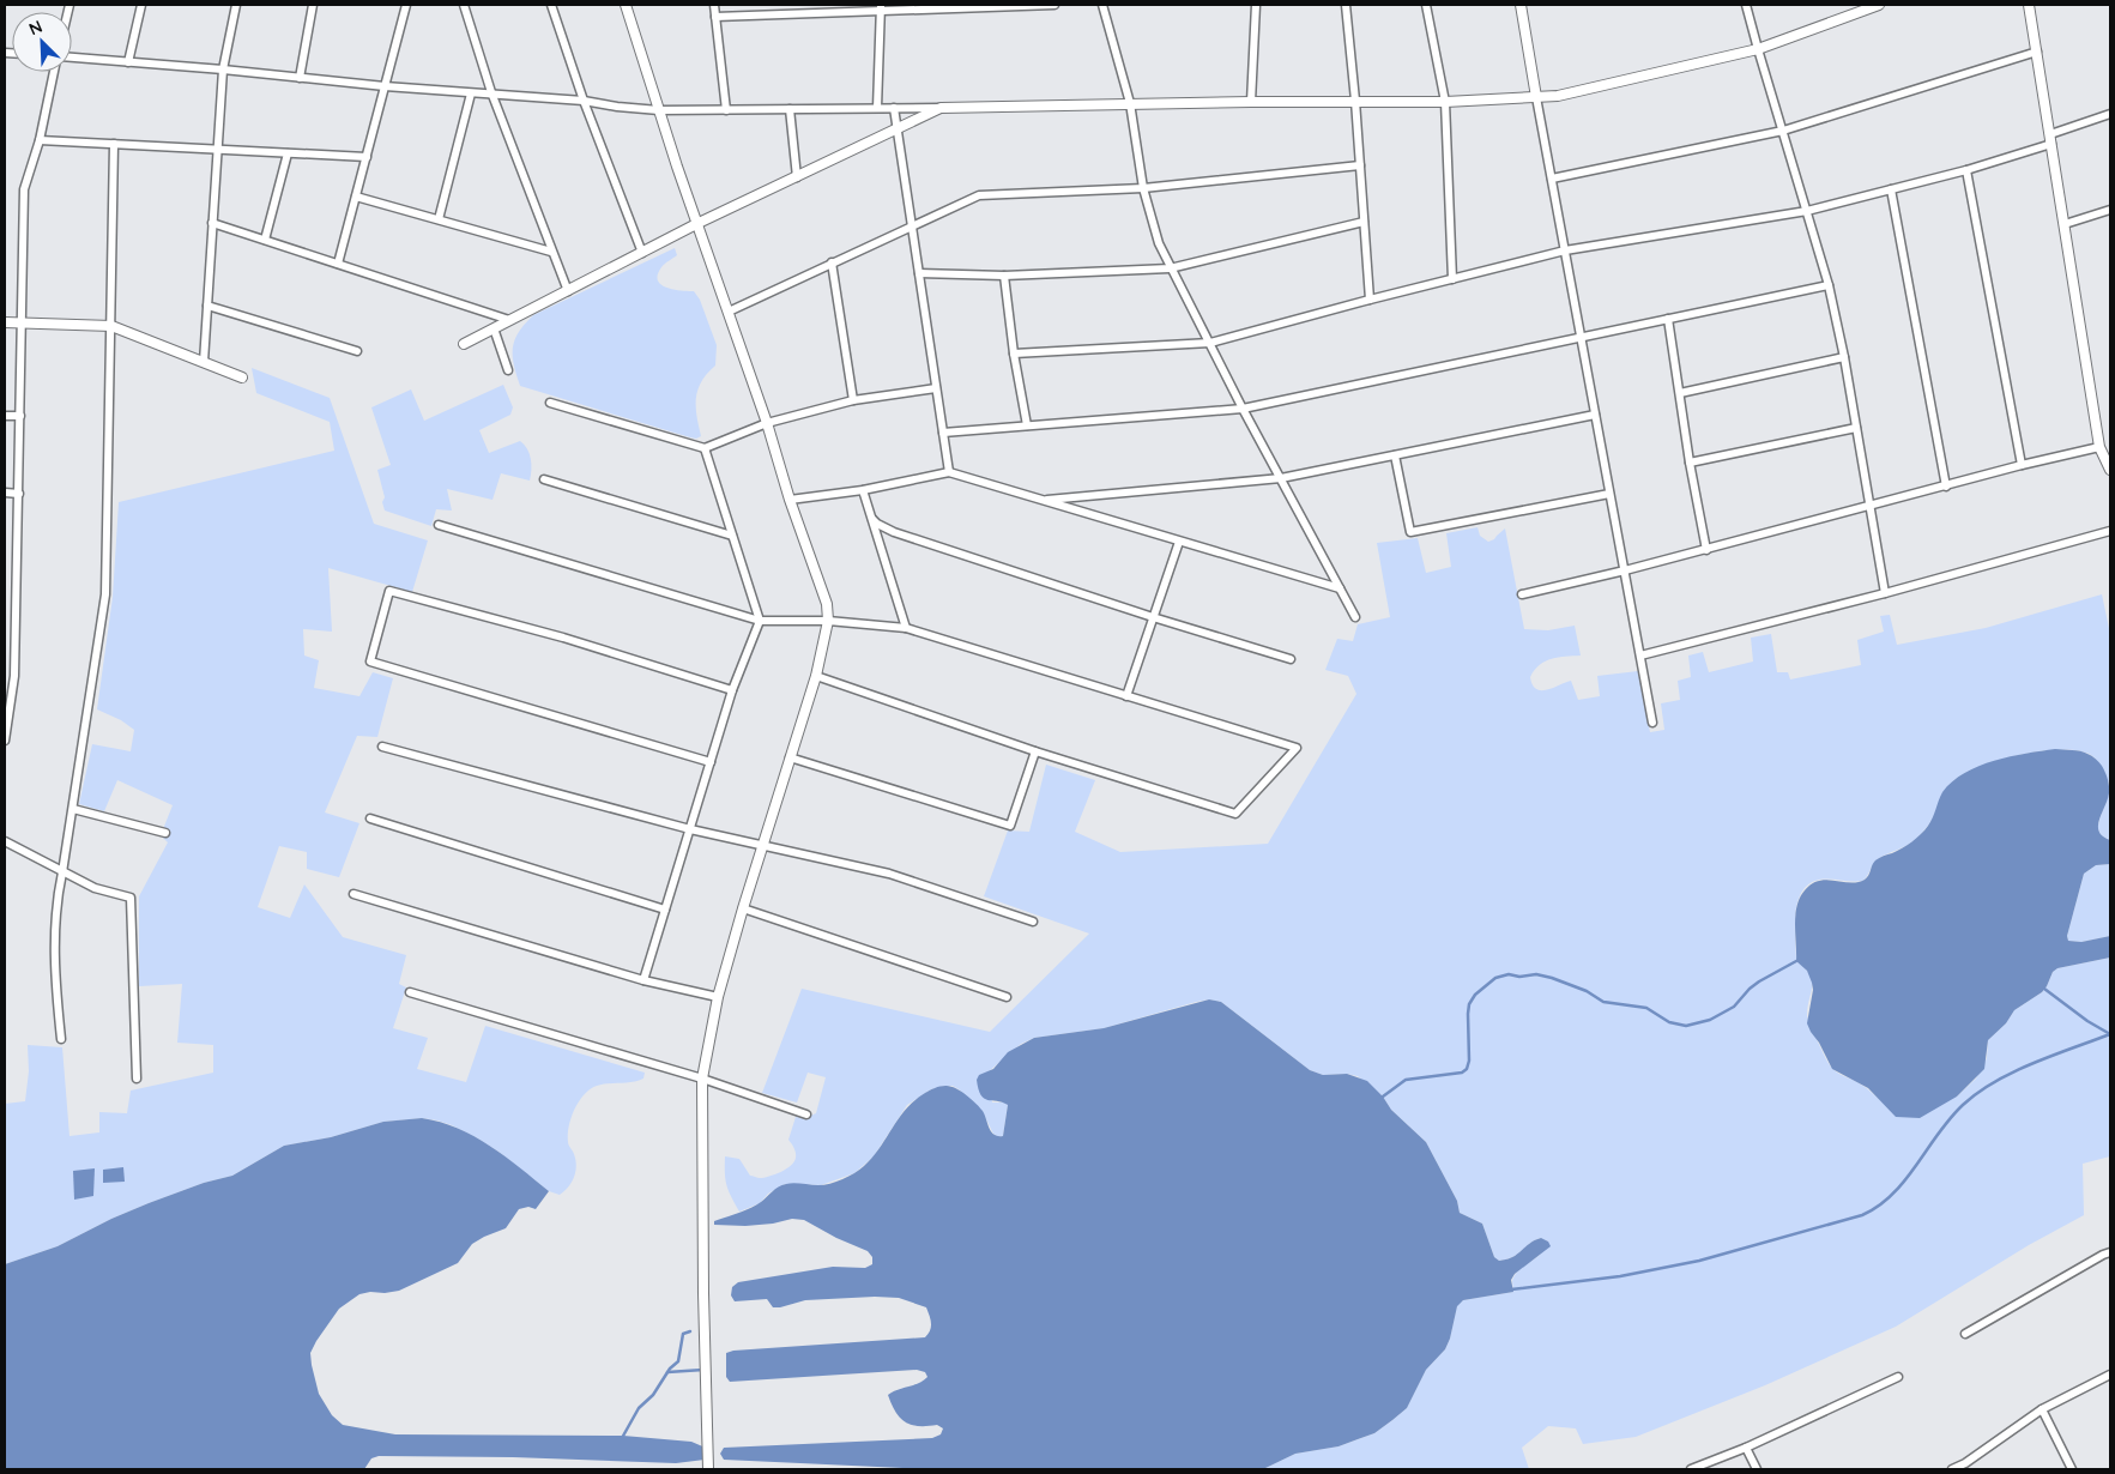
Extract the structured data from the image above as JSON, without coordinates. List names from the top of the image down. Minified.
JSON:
{"north":"top left"}
